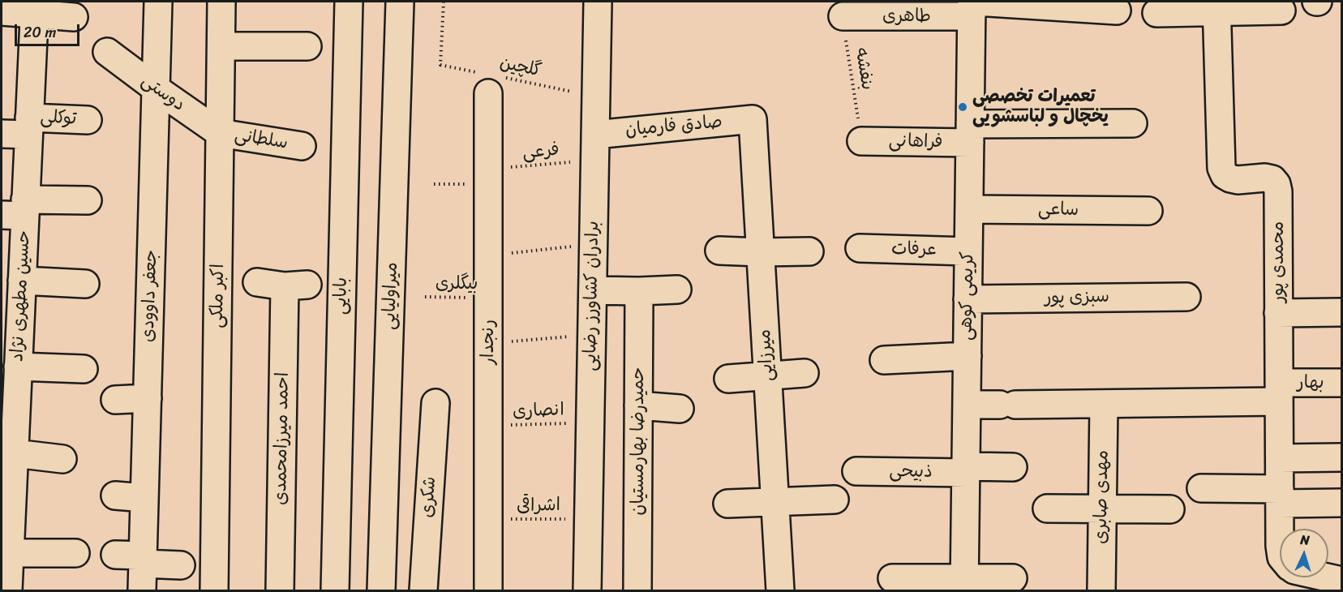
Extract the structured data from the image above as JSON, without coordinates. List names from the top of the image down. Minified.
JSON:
{"streets":{"street":["طاهری","دوستی","توکلی","صادق فارمیان","سلطانی","فراهانی","ساعی","عرفات","محمدی پور","حسین مطهری نژاد","جعفر داوودی","اکبر ملکی","بابایی","میراولیایی","برادران کشاورز رضایی","کریمی کوهی","سبزی پور","رنجدار","میرزایی","بهار","احمد میرزامحمدی","حمیدرضا بهارمستیان","ذبیحی","شکری","مهدی صابری"],"path":["گلچین","بنفشه","فرعی","بیگلری","انصاری","اشراقی"]},"crossings":[["طاهری","بنفشه"],["طاهری","کریمی کوهی"],["گلچین","برادران کشاورز رضایی"],["گلچین","رنجدار"],["بنفشه","فراهانی"],["دوستی","سلطانی"],["دوستی","جعفر داوودی"],["دوستی","اکبر ملکی"],["توکلی","حسین مطهری نژاد"],["صادق فارمیان","برادران کشاورز رضایی"],["صادق فارمیان","میرزایی"],["سلطانی","اکبر ملکی"],["فراهانی","کریمی کوهی"],["فرعی","برادران کشاورز رضایی"],["فرعی","رنجدار"],["ساعی","کریمی کوهی"],["عرفات","کریمی کوهی"],["محمدی پور","بهار"],["بیگلری","رنجدار"],["برادران کشاورز رضایی","انصاری"],["برادران کشاورز رضایی","اشراقی"],["کریمی کوهی","سبزی پور"],["کریمی کوهی","ذبیحی"],["رنجدار","انصاری"],["رنجدار","اشراقی"]],"places":["تعمیرات تخصصی یخچال و لباسشویی"],"scale_bar":"20 m","north":"top"}
